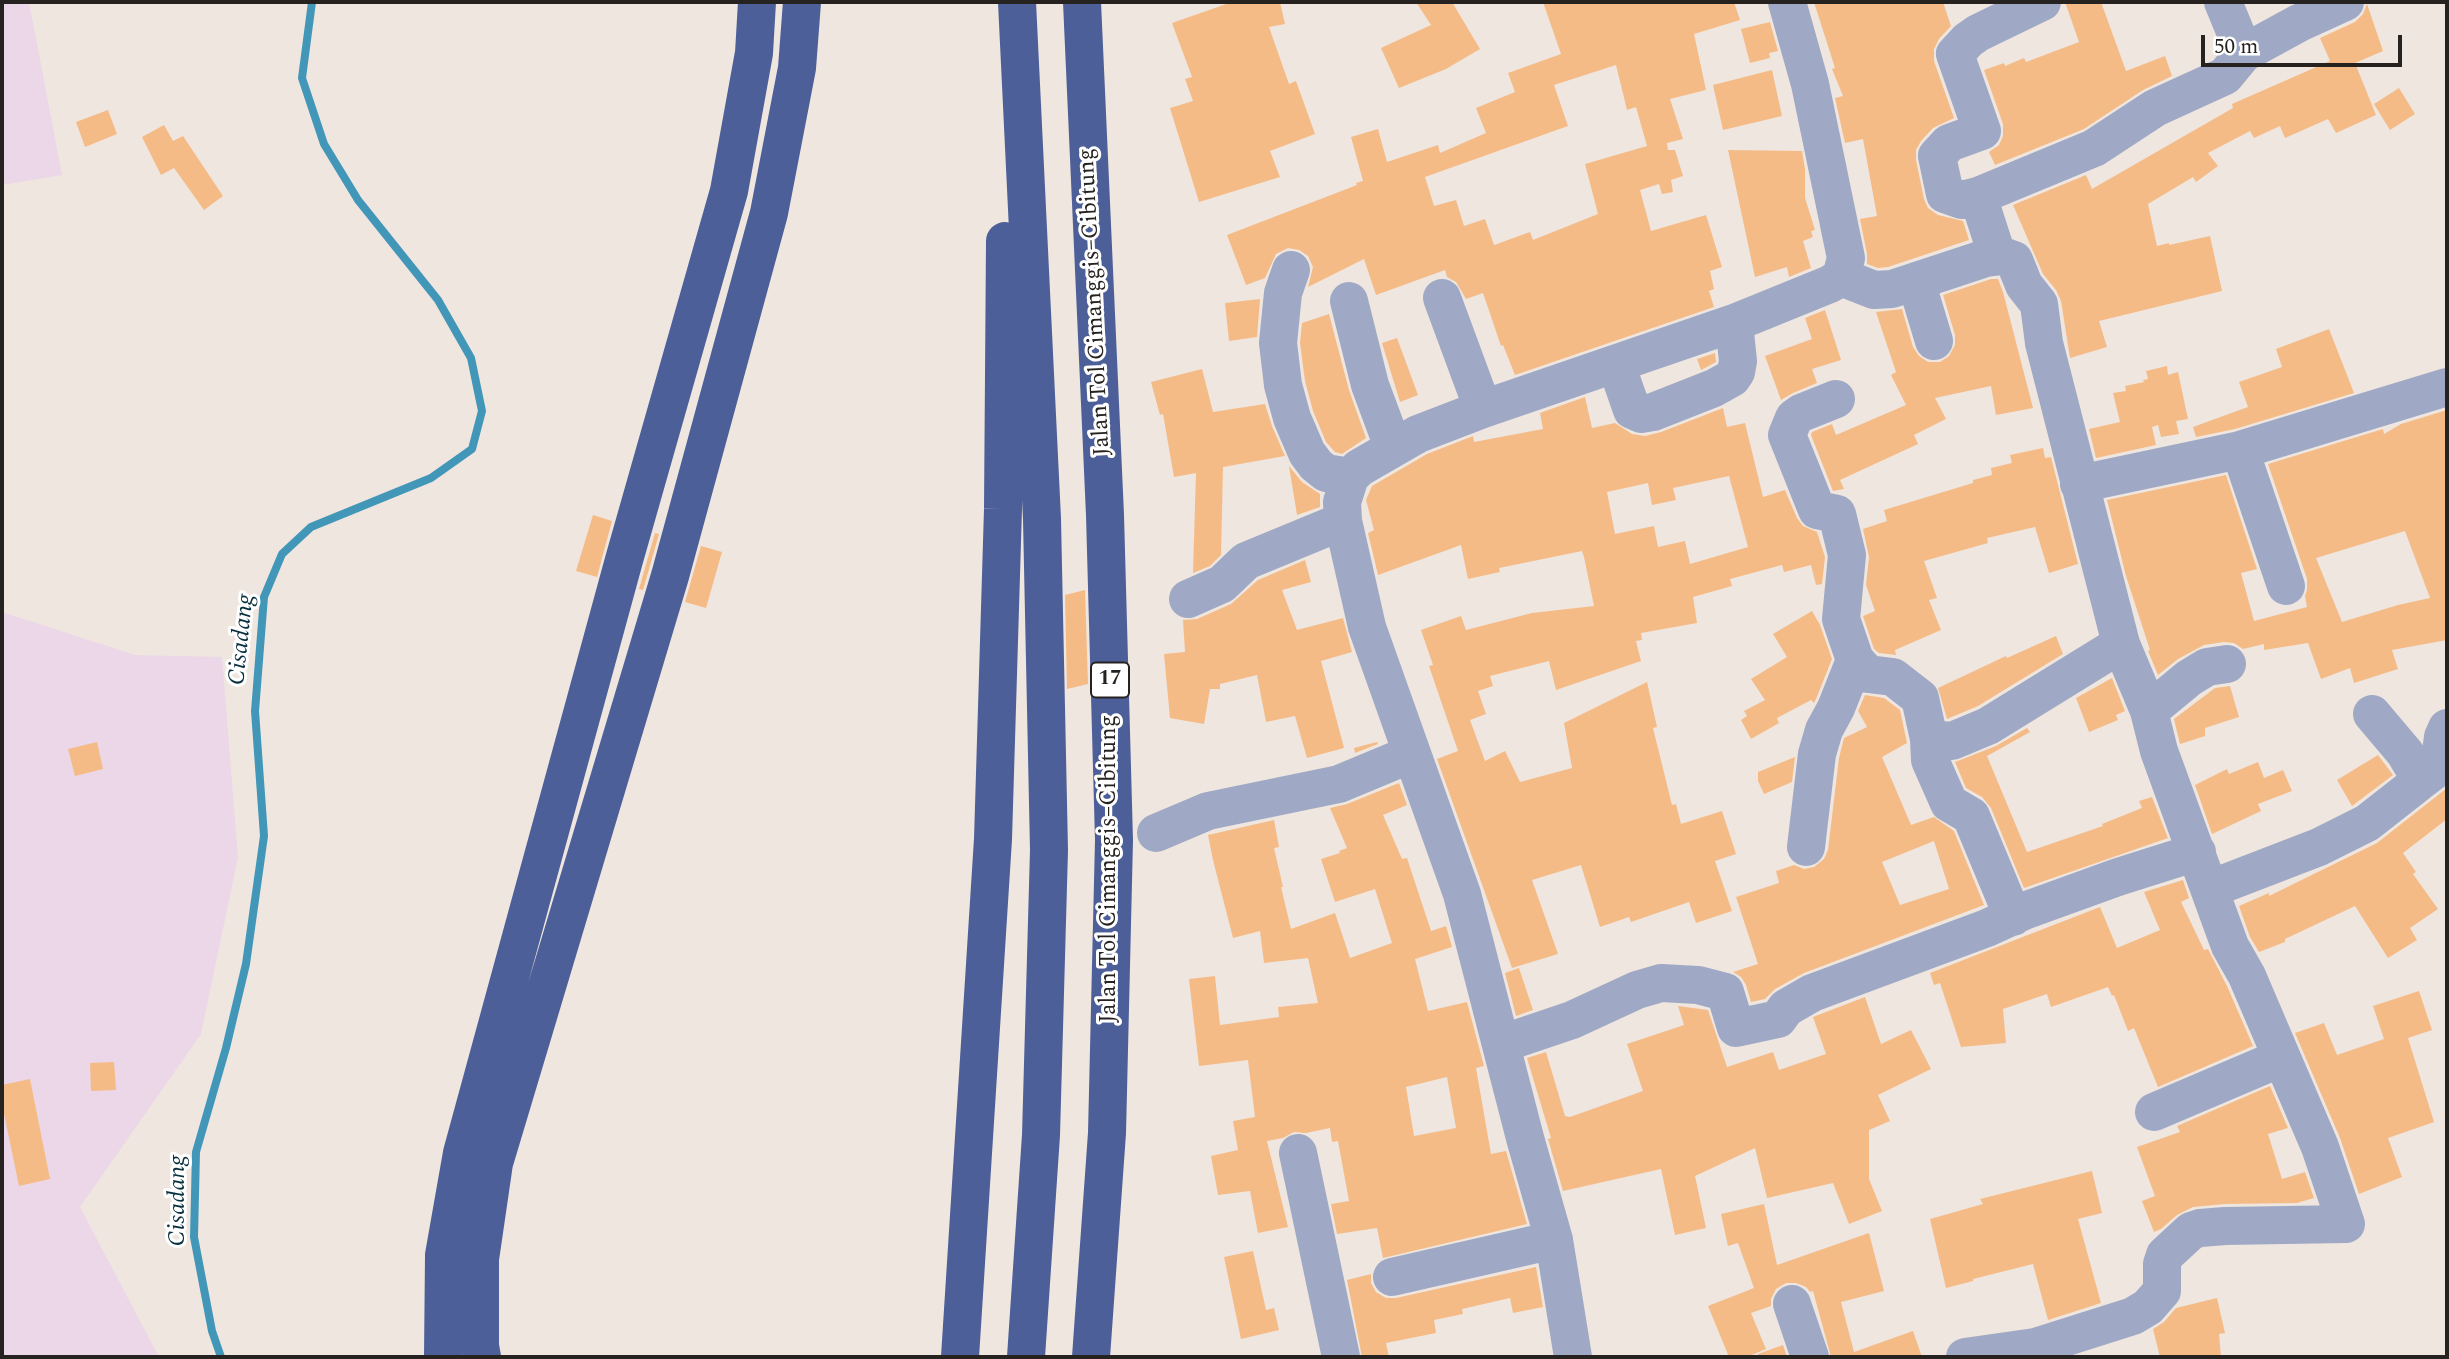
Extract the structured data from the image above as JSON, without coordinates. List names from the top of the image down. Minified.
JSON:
{"streets":{"highway":["Jalan Tol Cimanggis–Cibitung","17"]},"water":["Cisadang"],"scale_bar":"50 m"}
